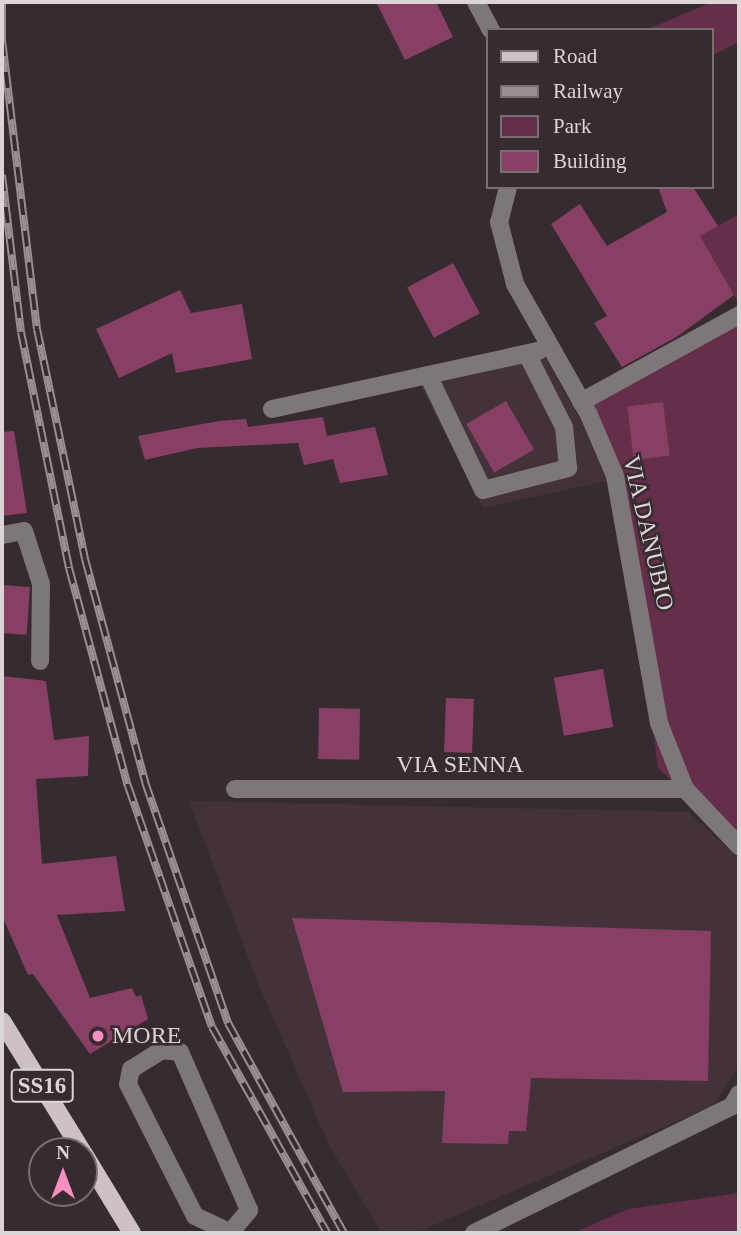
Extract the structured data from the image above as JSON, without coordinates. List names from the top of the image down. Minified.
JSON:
{"streets":{"main road":["SS16"],"street":["VIA DANUBIO","VIA SENNA"]},"crossings":[["VIA DANUBIO","VIA SENNA"]],"places":["MORE"],"legend":["Road","Railway","Park","Building"],"north":"top"}
